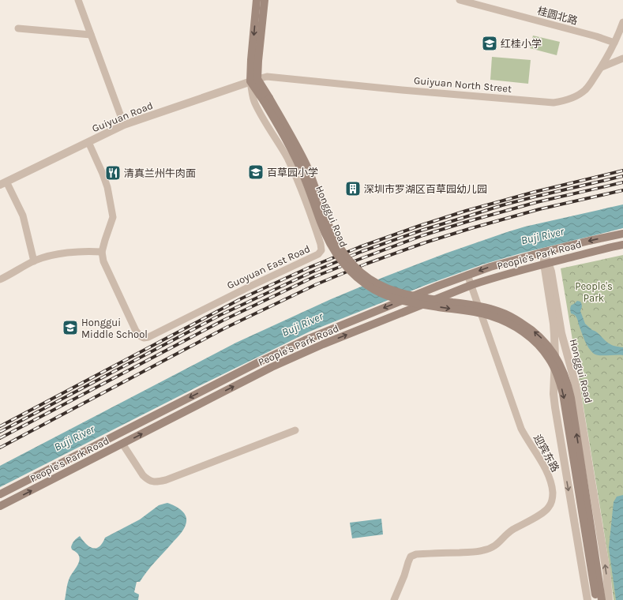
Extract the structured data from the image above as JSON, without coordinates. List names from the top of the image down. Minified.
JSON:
{"streets":{"main road":["Honggui Road","People's Park Road"],"street":["桂圆北路","Guiyuan North Street","Guiyuan Road","Guoyuan East Road","迎宾东路"]},"crossings":[["桂圆北路","Guiyuan North Street"],["Guiyuan North Street","Guiyuan Road"],["Guiyuan North Street","Honggui Road"],["Guiyuan North Street","Guoyuan East Road"],["Guiyuan Road","Honggui Road"],["Guiyuan Road","Guoyuan East Road"],["Honggui Road","People's Park Road"],["Honggui Road","Guoyuan East Road"],["People's Park Road","迎宾东路"]],"water":["Buji River"],"parks":["People's Park"],"places":{"school or university":["红桂小学","百草园小学","Honggui Middle School"],"restaurant":["清真兰州牛肉面"],"building":["深圳市罗湖区百草园幼儿园"]}}
